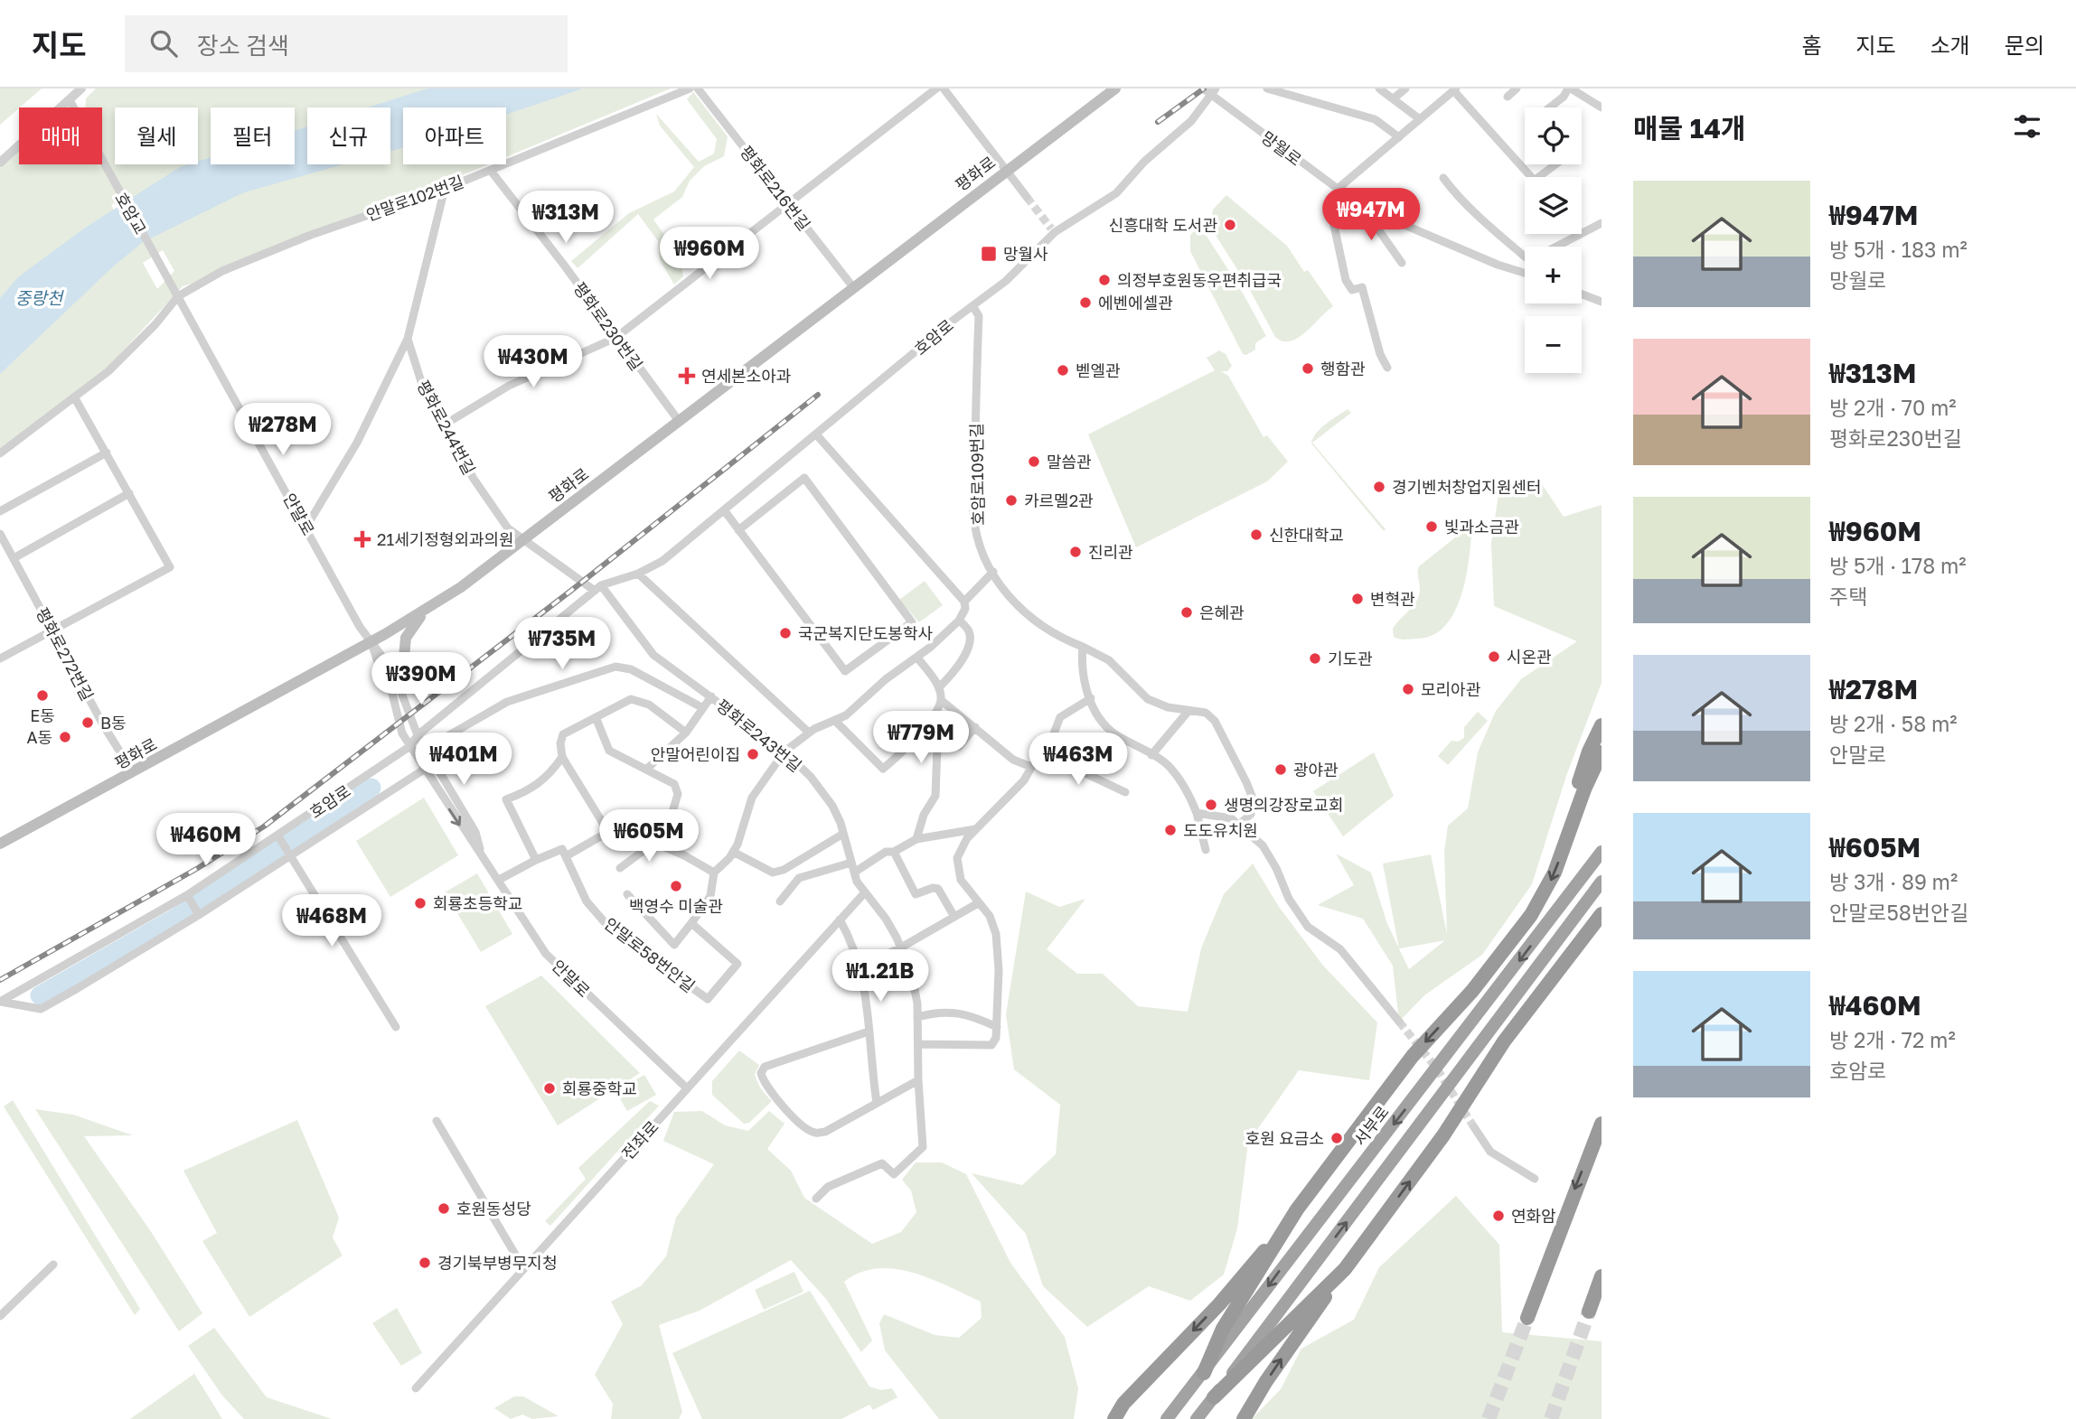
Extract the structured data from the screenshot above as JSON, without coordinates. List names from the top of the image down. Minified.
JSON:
{"streets":{"highway":["서부로"],"main road":["평화로"],"street":["망월로","평화로216번길","안말로102번길","호암교","평화로230번길","호암로","평화로244번길","호암로109번길","안말로","평화로272번길","평화로243번길","안말로58번안길","전좌로"]},"crossings":[["망월로","호암로"],["평화로","평화로216번길"],["평화로","평화로230번길"],["평화로","평화로244번길"],["평화로","안말로"],["평화로","평화로272번길"],["평화로","평화로243번길"],["안말로102번길","평화로230번길"],["안말로102번길","안말로"],["호암교","안말로"],["호암로","호암로109번길"],["호암로","안말로"],["호암로","평화로243번길"],["평화로244번길","평화로243번길"],["안말로","전좌로"],["평화로243번길","전좌로"]],"water":["중랑천"],"places":{"other":["신흥대학 도서관","의정부호원동우편취급국","에벤에셀관","행함관","벧엘관","말씀관","경기벤처창업지원센터","카르멜2관","빛과소금관","신한대학교","진리관","변혁관","은혜관","국군복지단도봉학사","시온관","기도관","모리아관","E동","B동","A동","안말어린이집","광야관","생명의강장로교회","도도유치원","백영수 미술관","회룡초등학교","회룡중학교","호원 요금소","호원동성당","연화암","경기북부병무지청"],"transit":["망월사"],"health":["연세본소아과","21세기정형외과의원"]},"page":{"header":"지도","search":"장소 검색","nav":["홈","지도","소개","문의"],"heading":"매물 14개","map_buttons":["+","−"],"chip":["매매","월세","필터","신규","아파트"],"list":[{"name":"₩947M","note":"방 5개 · 183 m² · 망월로"},{"name":"₩313M","note":"방 2개 · 70 m² · 평화로230번길"},{"name":"₩960M","note":"방 5개 · 178 m² · 주택"},{"name":"₩278M","note":"방 2개 · 58 m² · 안말로"},{"name":"₩605M","note":"방 3개 · 89 m² · 안말로58번안길"},{"name":"₩460M","note":"방 2개 · 72 m² · 호암로"}],"price":["₩947M","₩313M","₩960M","₩430M","₩278M","₩735M","₩390M","₩779M","₩401M","₩463M","₩605M","₩460M","₩468M","₩1.21B"]}}
